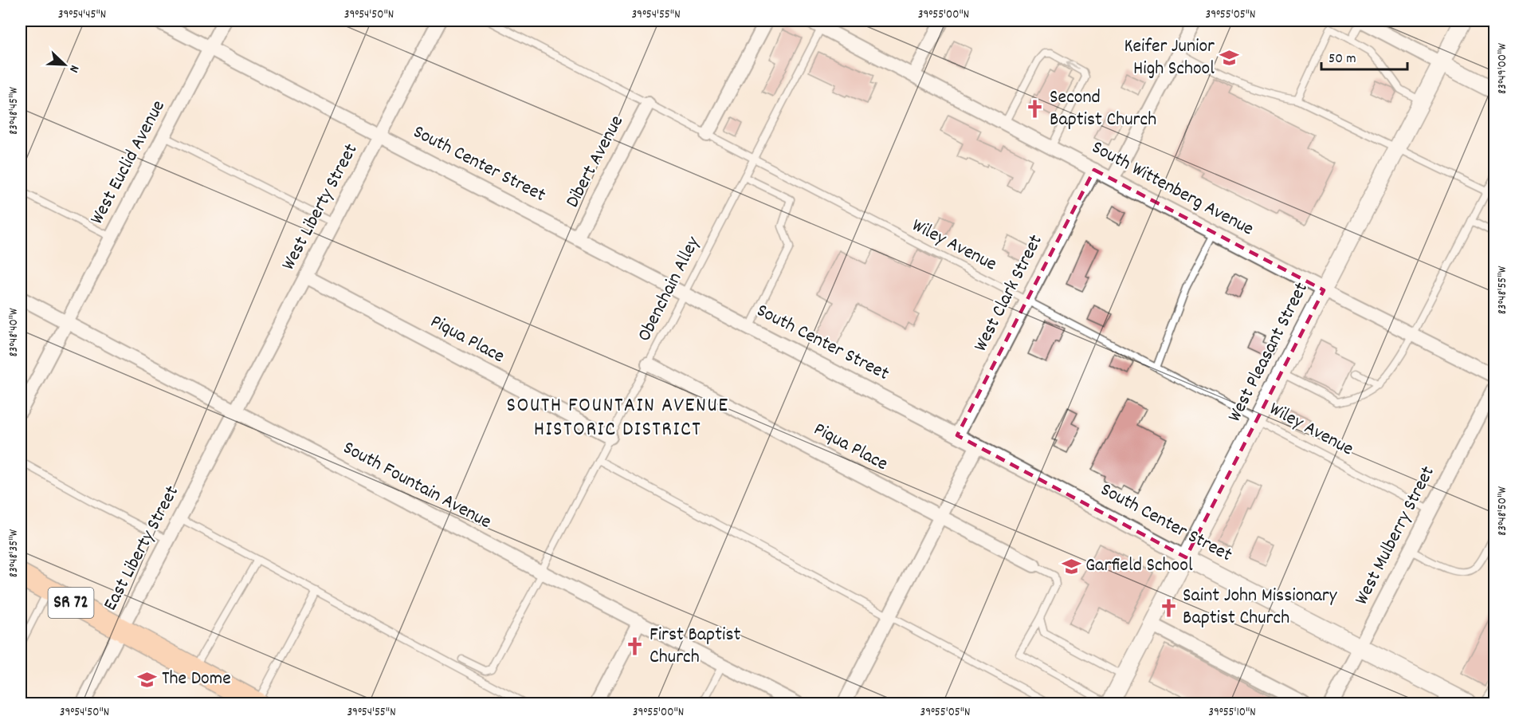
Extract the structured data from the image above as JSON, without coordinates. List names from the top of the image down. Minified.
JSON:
{"streets":{"main road":["SR 72"],"street":["Dibert Avenue","West Euclid Avenue","South Center Street","South Wittenberg Avenue","West Liberty Street","West Clark Street","Piqua Place","West Pleasant Street","South Fountain Avenue","West Mulberry Street","East Liberty Street"],"lane":["Wiley Avenue","Obenchain Alley"]},"crossings":[["Dibert Avenue","South Center Street"],["Dibert Avenue","Wiley Avenue"],["West Euclid Avenue","South Center Street"],["West Euclid Avenue","South Fountain Avenue"],["South Center Street","West Liberty Street"],["South Center Street","Obenchain Alley"],["South Center Street","West Clark Street"],["South Center Street","West Pleasant Street"],["South Center Street","West Mulberry Street"],["South Wittenberg Avenue","Obenchain Alley"],["South Wittenberg Avenue","West Clark Street"],["South Wittenberg Avenue","West Pleasant Street"],["West Liberty Street","Piqua Place"],["West Liberty Street","South Fountain Avenue"],["West Liberty Street","East Liberty Street"],["Wiley Avenue","Obenchain Alley"],["Wiley Avenue","West Clark Street"],["Wiley Avenue","West Pleasant Street"],["Wiley Avenue","West Mulberry Street"],["Obenchain Alley","Piqua Place"],["Obenchain Alley","South Fountain Avenue"],["South Fountain Avenue","East Liberty Street"],["East Liberty Street","SR 72"]],"districts":["SOUTH FOUNTAIN AVENUE HISTORIC DISTRICT"],"places":{"school or university":["Keifer Junior High School","Garfield School","The Dome"],"church":["Second Baptist Church","Saint John Missionary Baptist Church","First Baptist Church"]},"scale_bar":"50 m","north":"bottom right","coordinates":["39°54'45\"N","39°54'50\"N","39°54'55\"N","39°55'00\"N","39°55'05\"N","83°49'00\"W","83°48'45\"W","83°48'55\"W","83°48'40\"W","83°48'50\"W","83°48'35\"W","39°55'10\"N"]}
